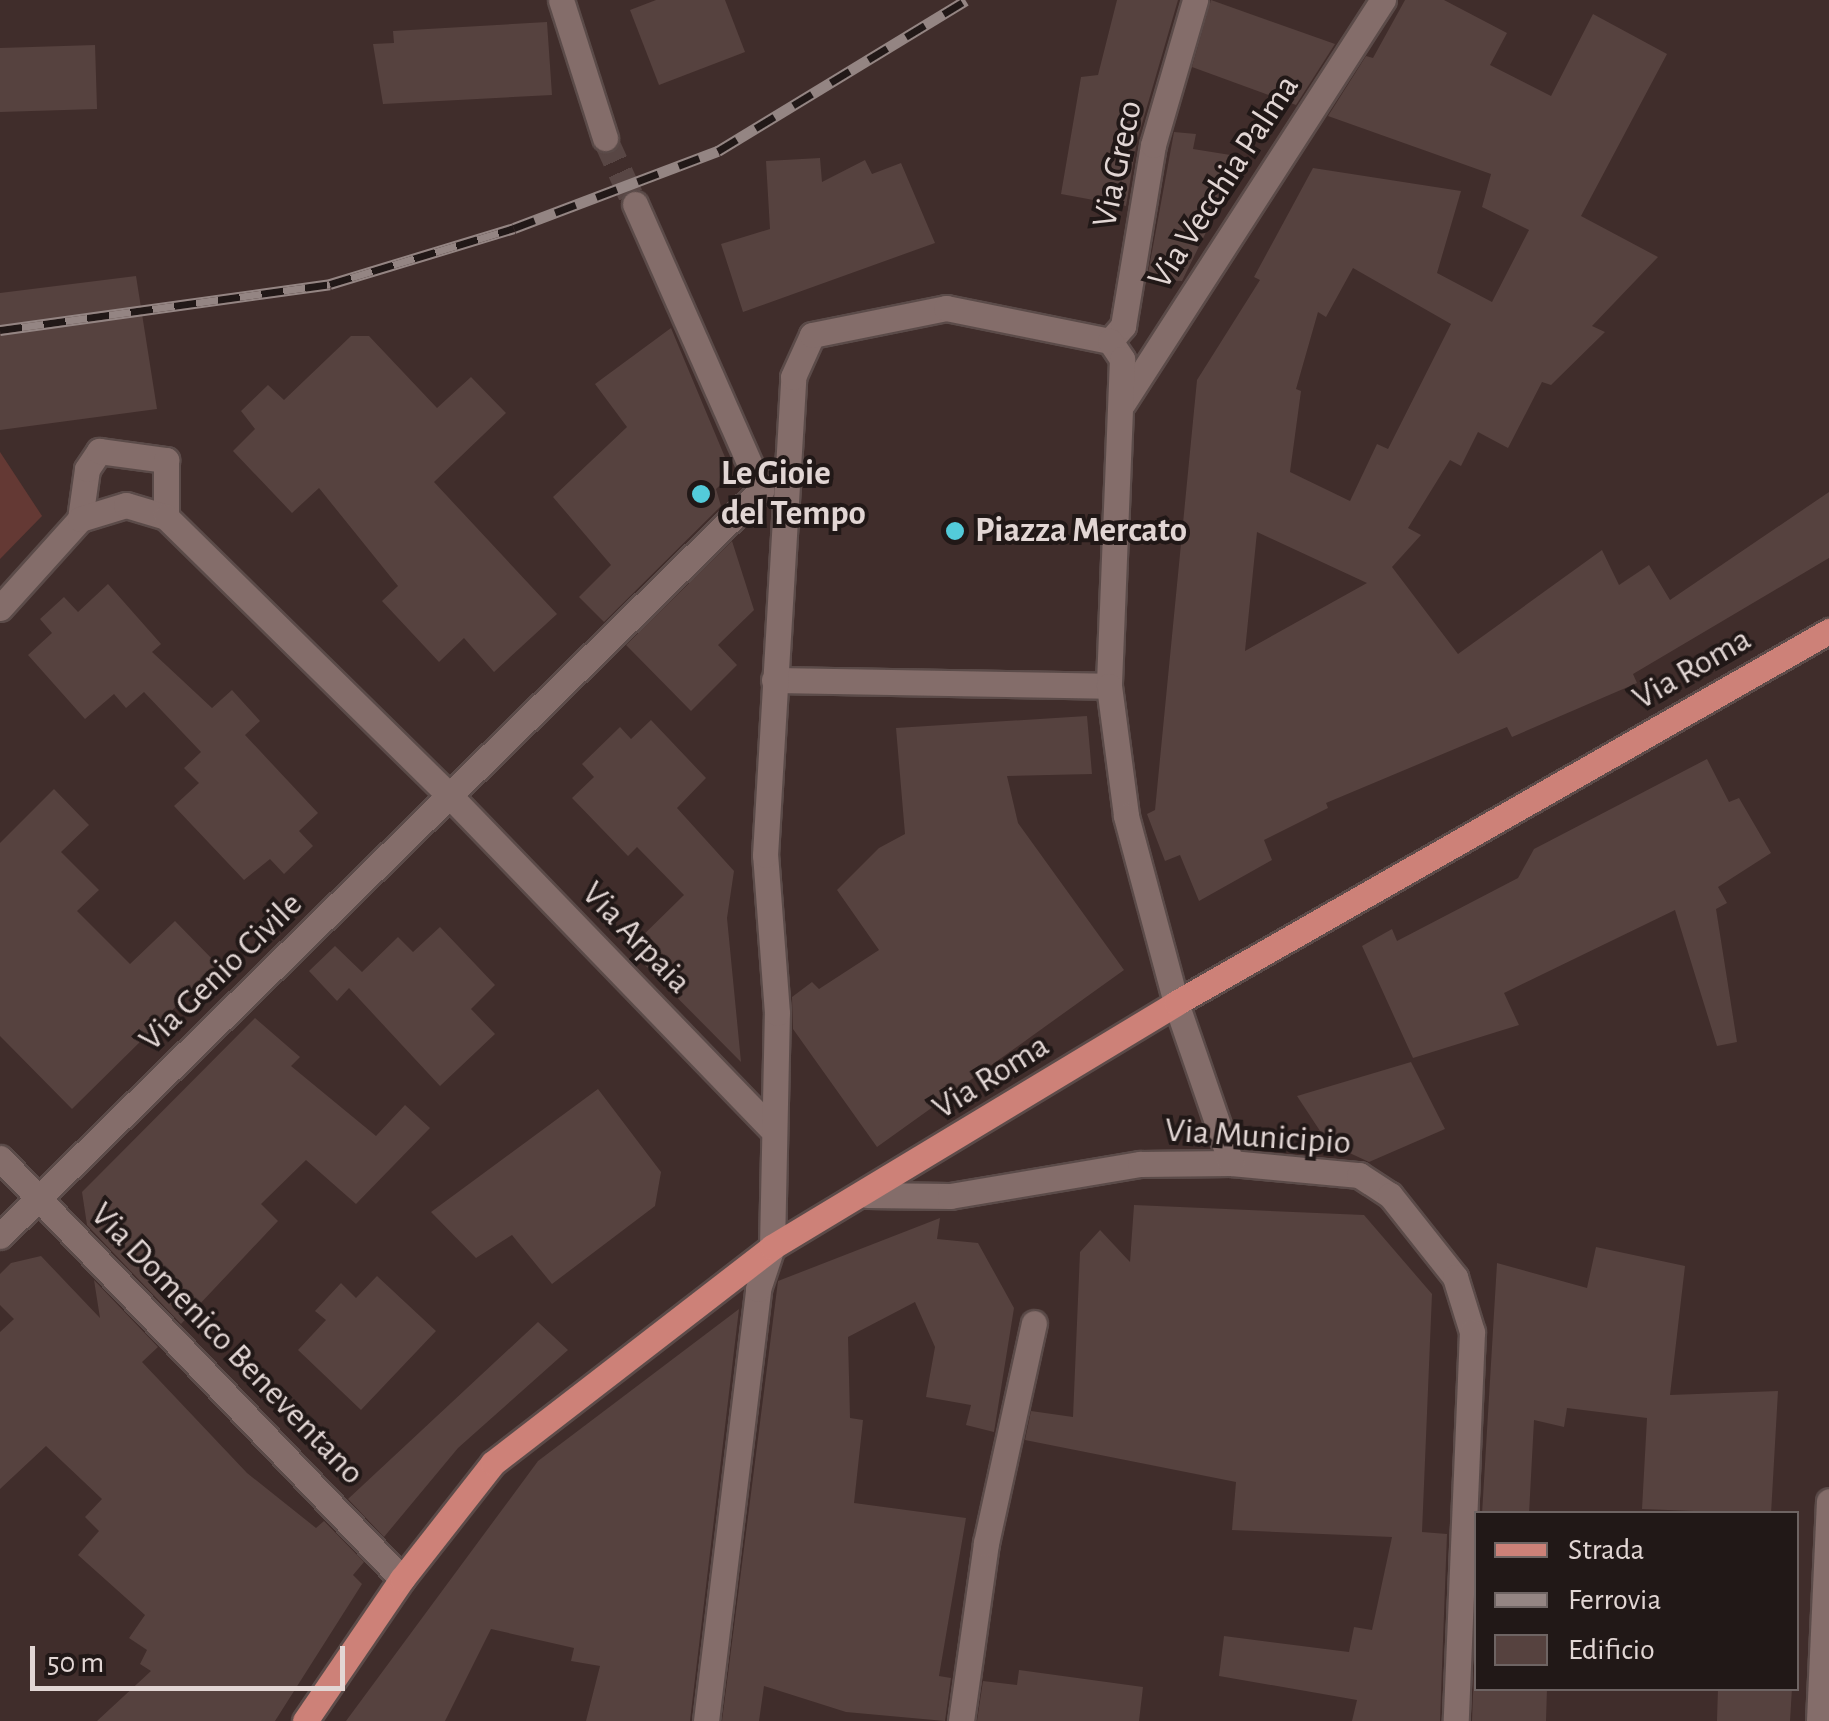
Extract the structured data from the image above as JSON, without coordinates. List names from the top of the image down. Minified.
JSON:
{"streets":{"main road":["Via Roma"],"street":["Via Greco","Via Vecchia Palma","Via Arpaia","Via Genio Civile","Via Municipio","Via Domenico Beneventano"]},"crossings":[["Via Roma","Via Municipio"],["Via Roma","Via Domenico Beneventano"],["Via Arpaia","Via Genio Civile"],["Via Genio Civile","Via Domenico Beneventano"]],"places":["Le Gioie del Tempo","Piazza Mercato"],"legend":["Strada","Ferrovia","Edificio"],"scale_bar":"50 m"}
